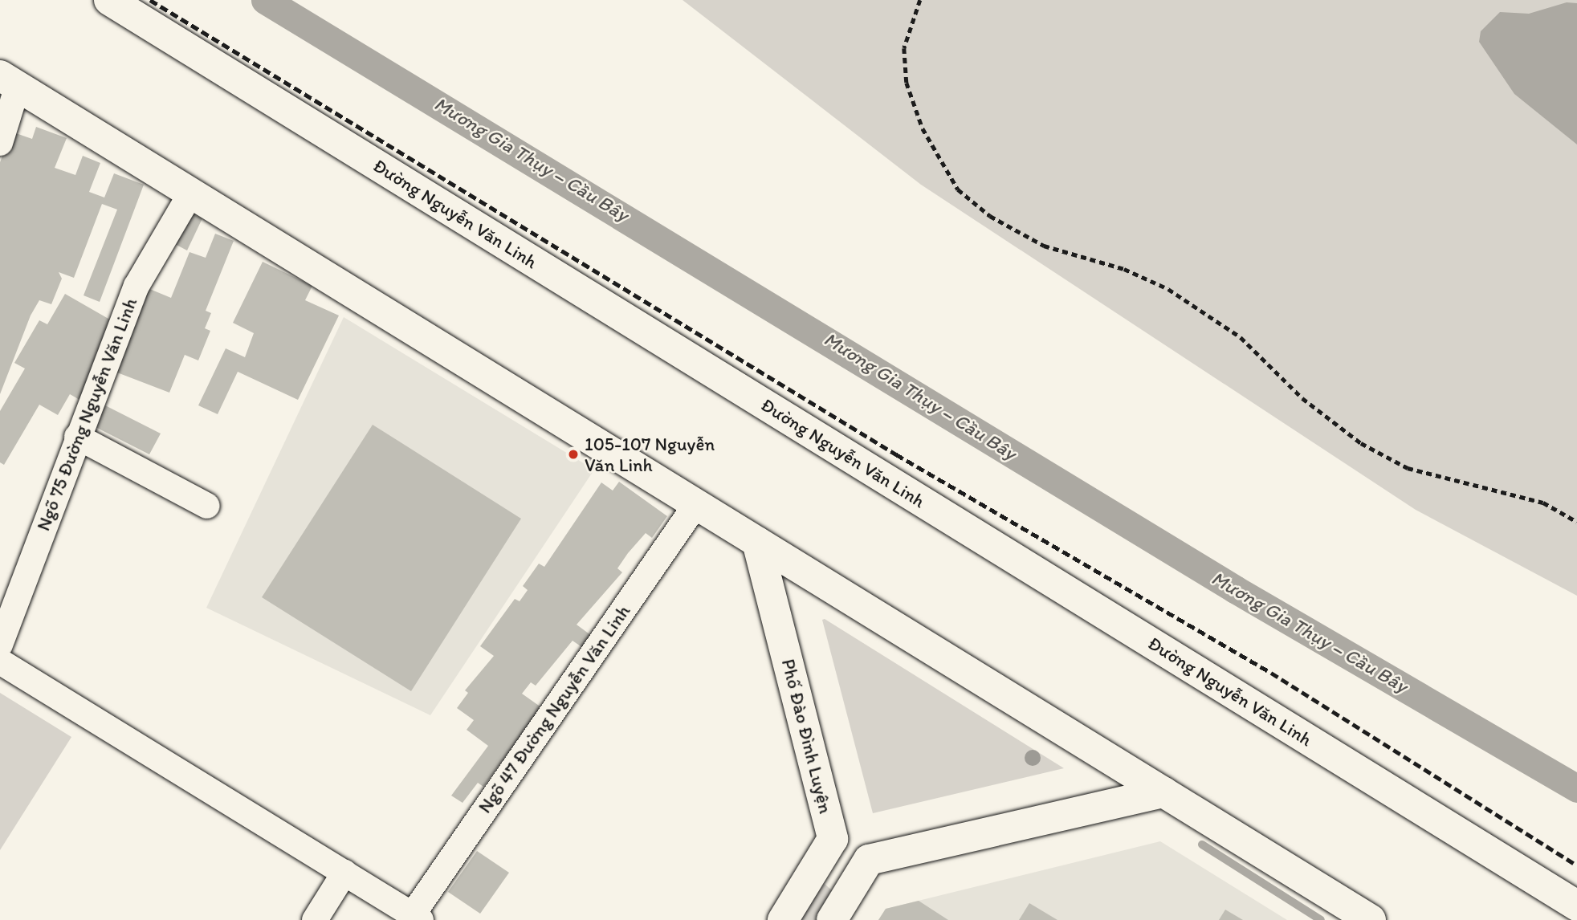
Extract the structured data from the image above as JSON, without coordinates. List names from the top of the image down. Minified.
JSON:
{"streets":{"main road":["Đường Nguyễn Văn Linh","Phố Đào Đình Luyện"],"street":["Ngõ 75 Đường Nguyễn Văn Linh","Ngõ 47 Đường Nguyễn Văn Linh"]},"water":["Mương Gia Thụy – Cầu Bây"],"places":["105-107 Nguyễn Văn Linh"]}
